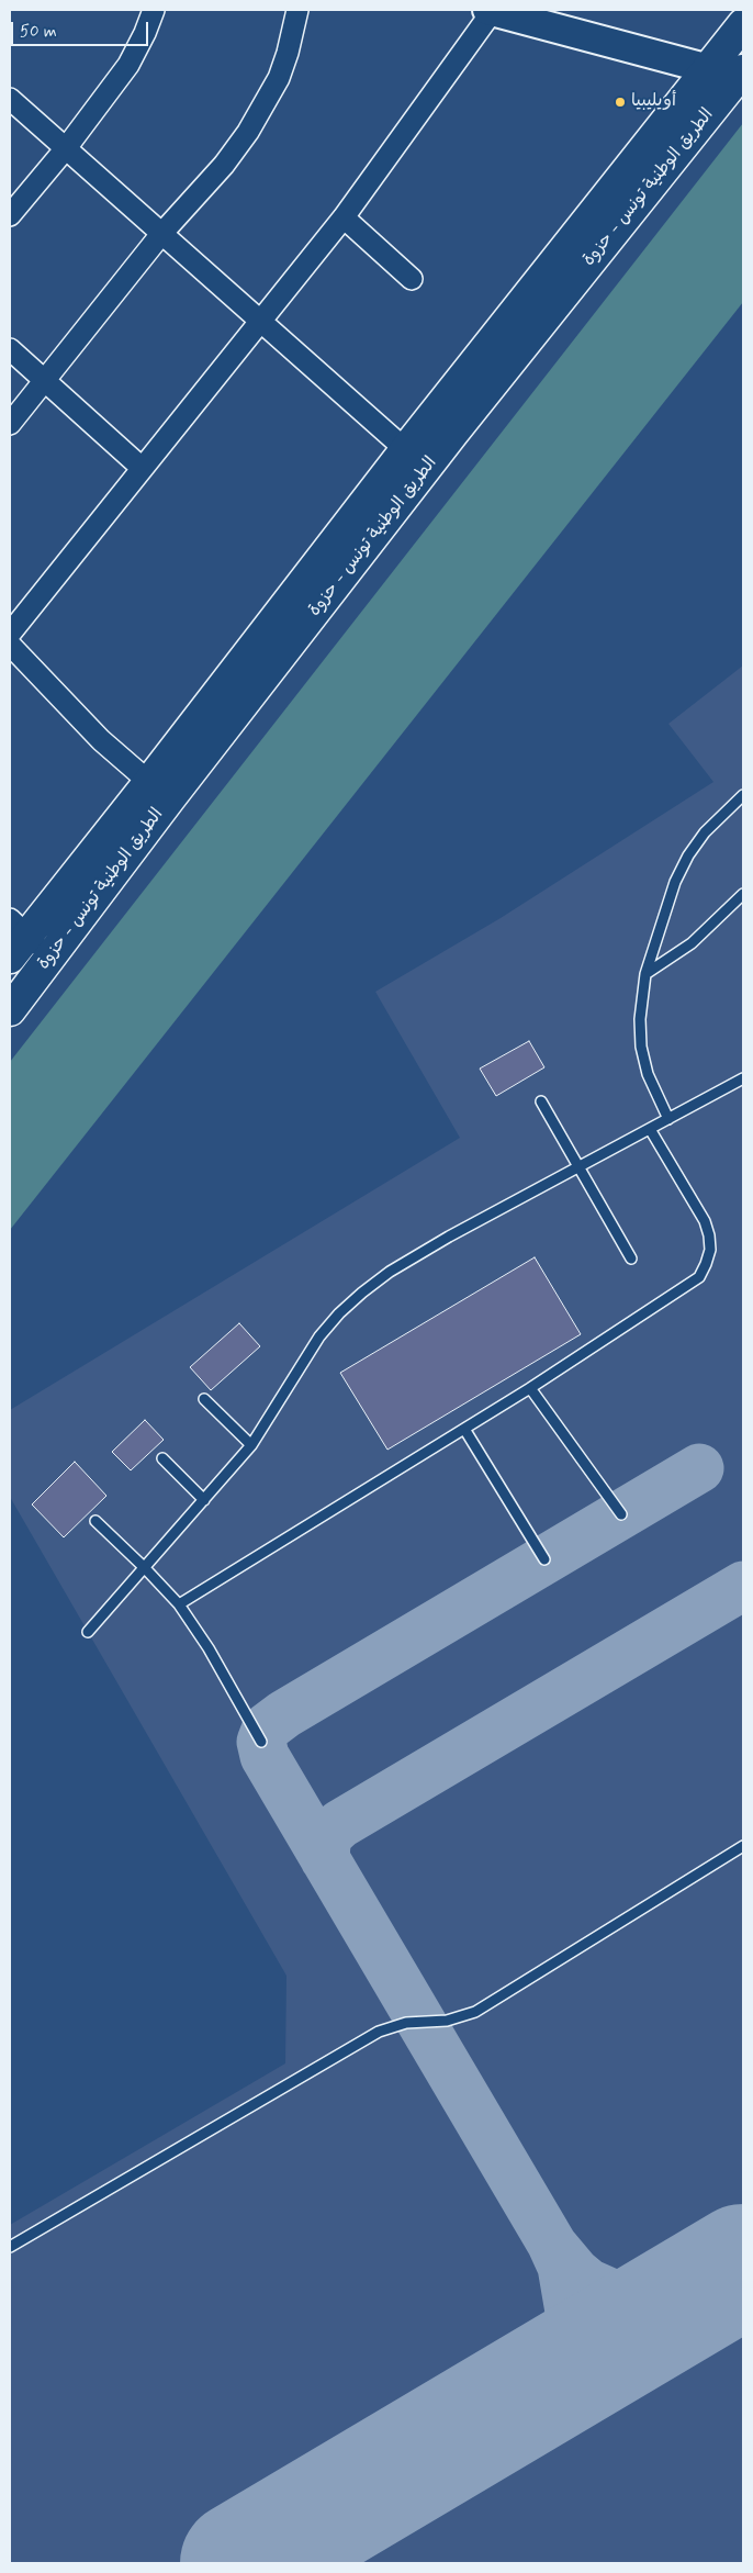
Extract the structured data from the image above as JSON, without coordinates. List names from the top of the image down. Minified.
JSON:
{"streets":{"main road":["الطريق الوطنية تونس - حزوة"]},"places":["أويليبيا"],"scale_bar":"50 m"}
